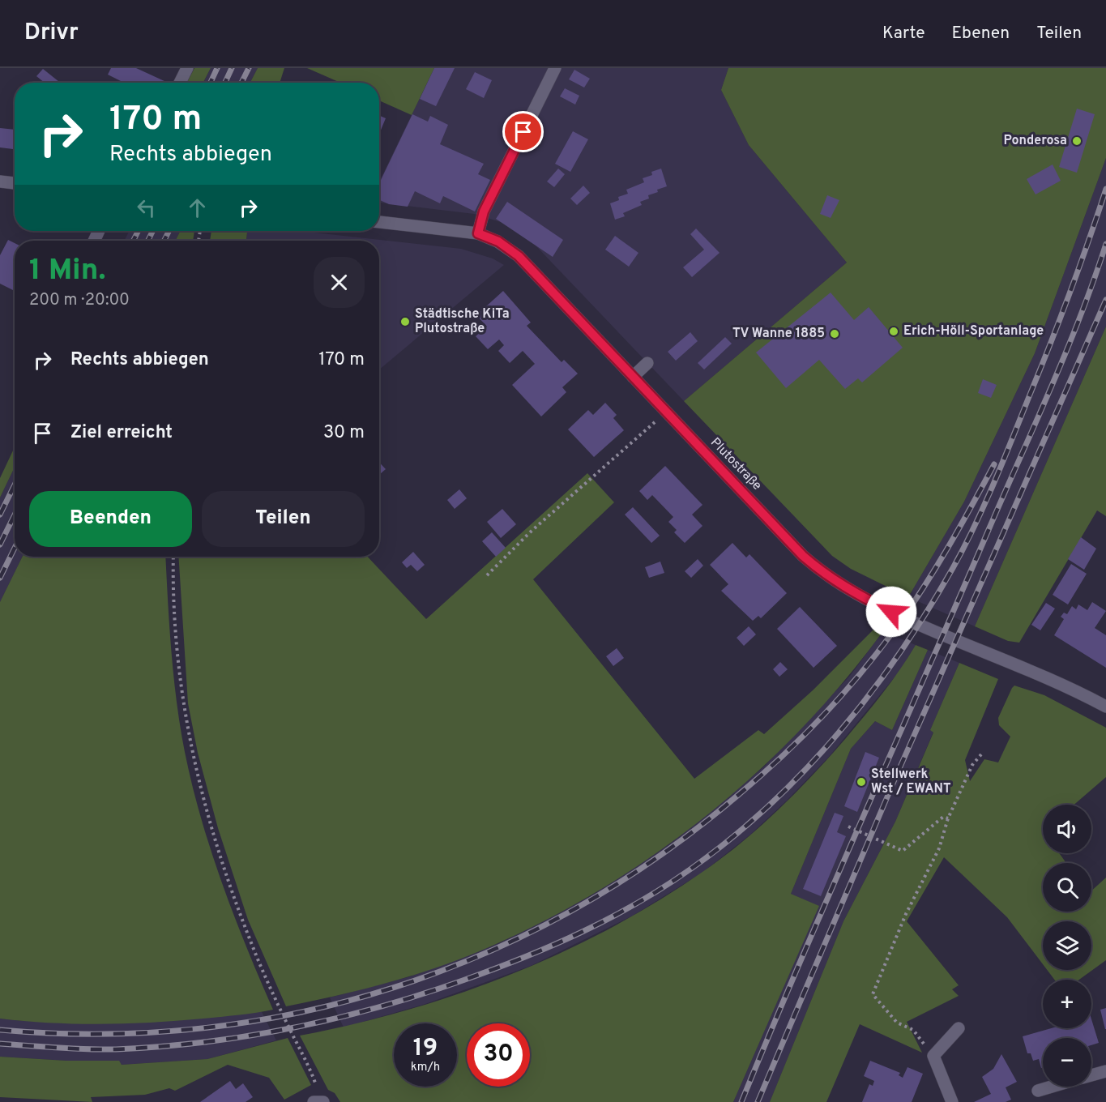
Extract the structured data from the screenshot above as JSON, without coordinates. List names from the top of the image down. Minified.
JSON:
{"streets":{"street":["Plutostraße"]},"places":["Ponderosa","Städtische KiTa Plutostraße","Erich-Höll-Sportanlage","TV Wanne 1885","Stellwerk Wst / EWANT"],"page":{"header":"Drivr","nav":["Karte","Ebenen","Teilen"],"turn":["170 m","Rechts abbiegen"],"heading":["1 Min.","200 m · 20:00"],"list":[{"name":"Rechts abbiegen","value":"170 m"},{"name":"Ziel erreicht","value":"30 m"}],"buttons":["Beenden","Teilen"],"map_buttons":["+","−"],"speed":"19 km/h","limit":"30"}}
